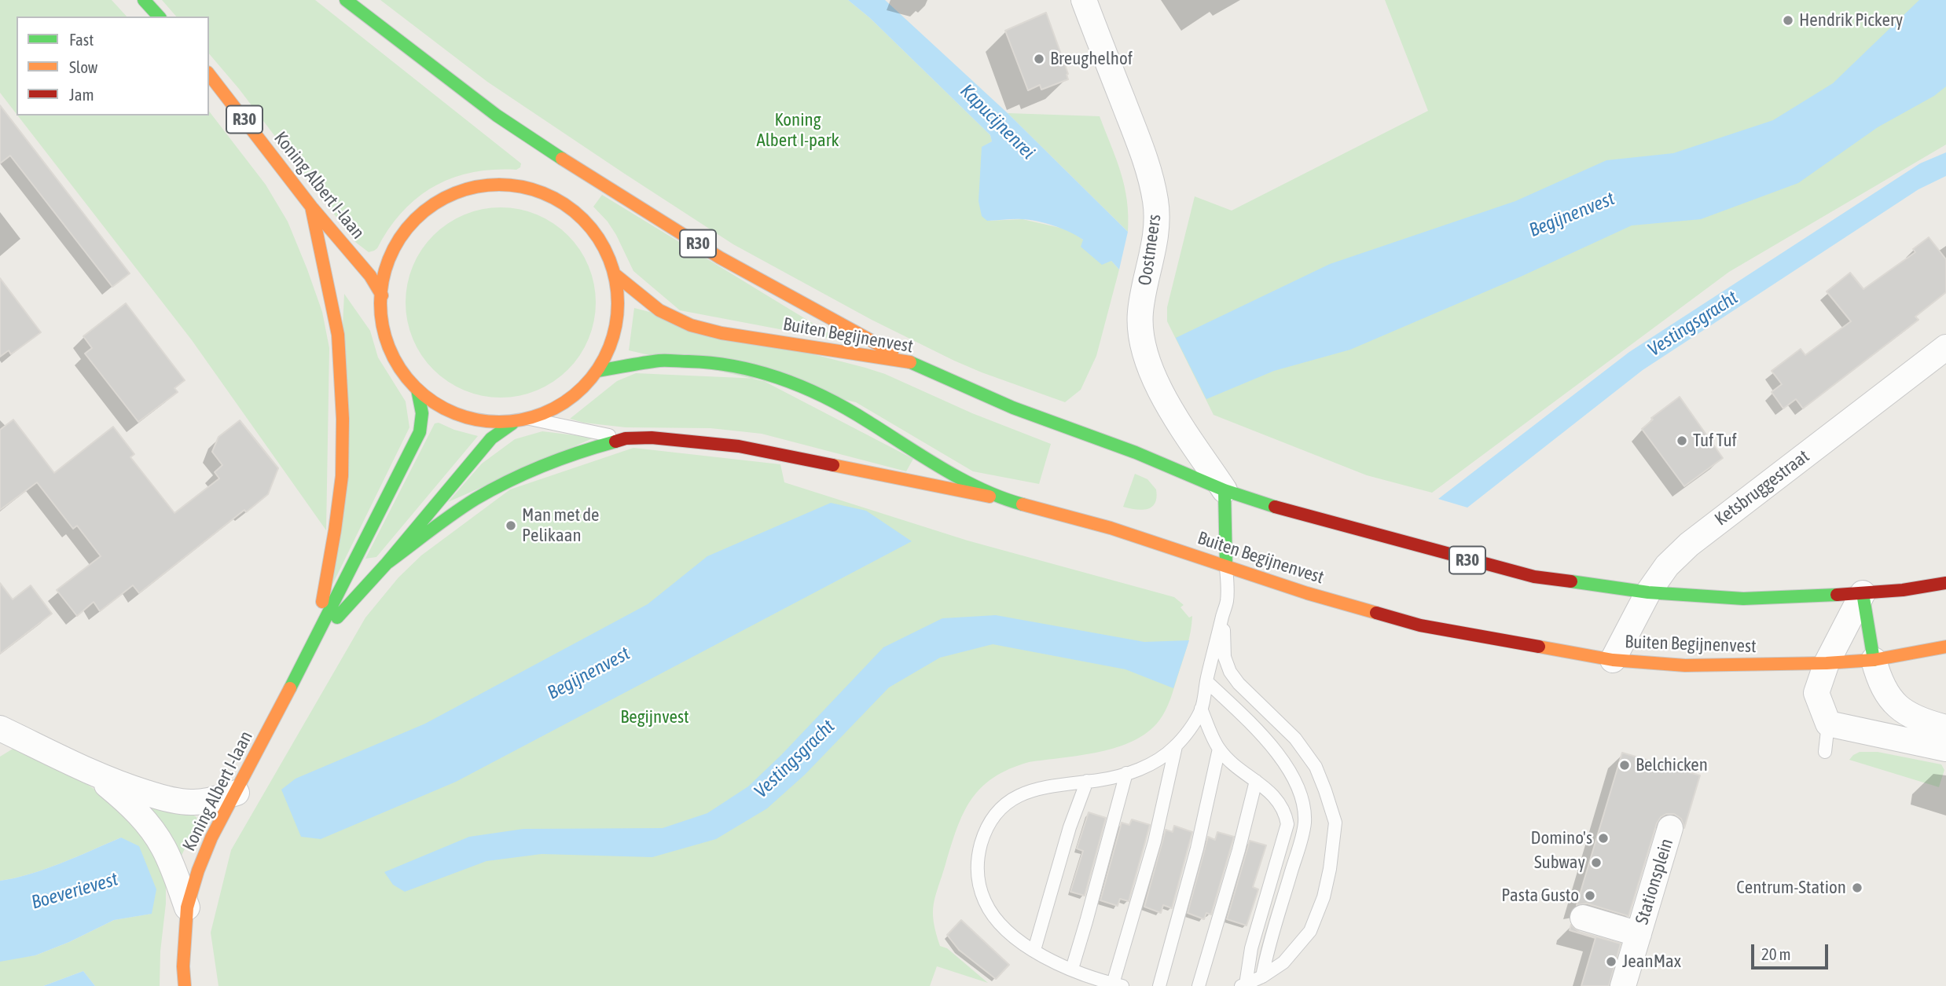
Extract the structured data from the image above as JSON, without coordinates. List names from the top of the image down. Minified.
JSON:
{"streets":{"main road":["R30","Koning Albert I-laan","Buiten Begijnenvest"],"street":["Oostmeers","Ketsbruggestraat","Stationsplein"]},"crossings":[["R30","Koning Albert I-laan"],["R30","Buiten Begijnenvest"],["Oostmeers","Buiten Begijnenvest"],["Buiten Begijnenvest","Ketsbruggestraat"]],"water":["Kapucijnenrei","Begijnenvest","Vestingsgracht","Boeverievest"],"parks":["Koning Albert I-park","Begijnvest"],"places":["Hendrik Pickery","Breughelhof","Tuf Tuf","Man met de Pelikaan","Belchicken","Domino's","Subway","Centrum-Station","Pasta Gusto","JeanMax"],"legend":["Fast","Slow","Jam"],"scale_bar":"20 m"}
